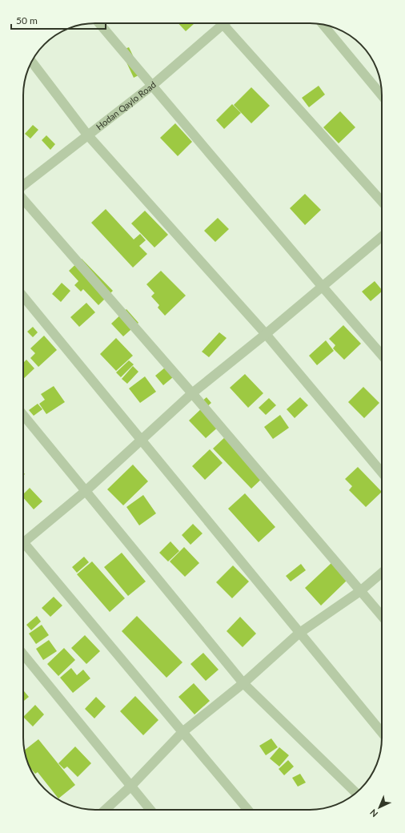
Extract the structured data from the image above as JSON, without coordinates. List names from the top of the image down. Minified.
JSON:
{"streets":{"street":["Hodan Qaylo Road"]},"scale_bar":"50 m","north":"bottom left"}
